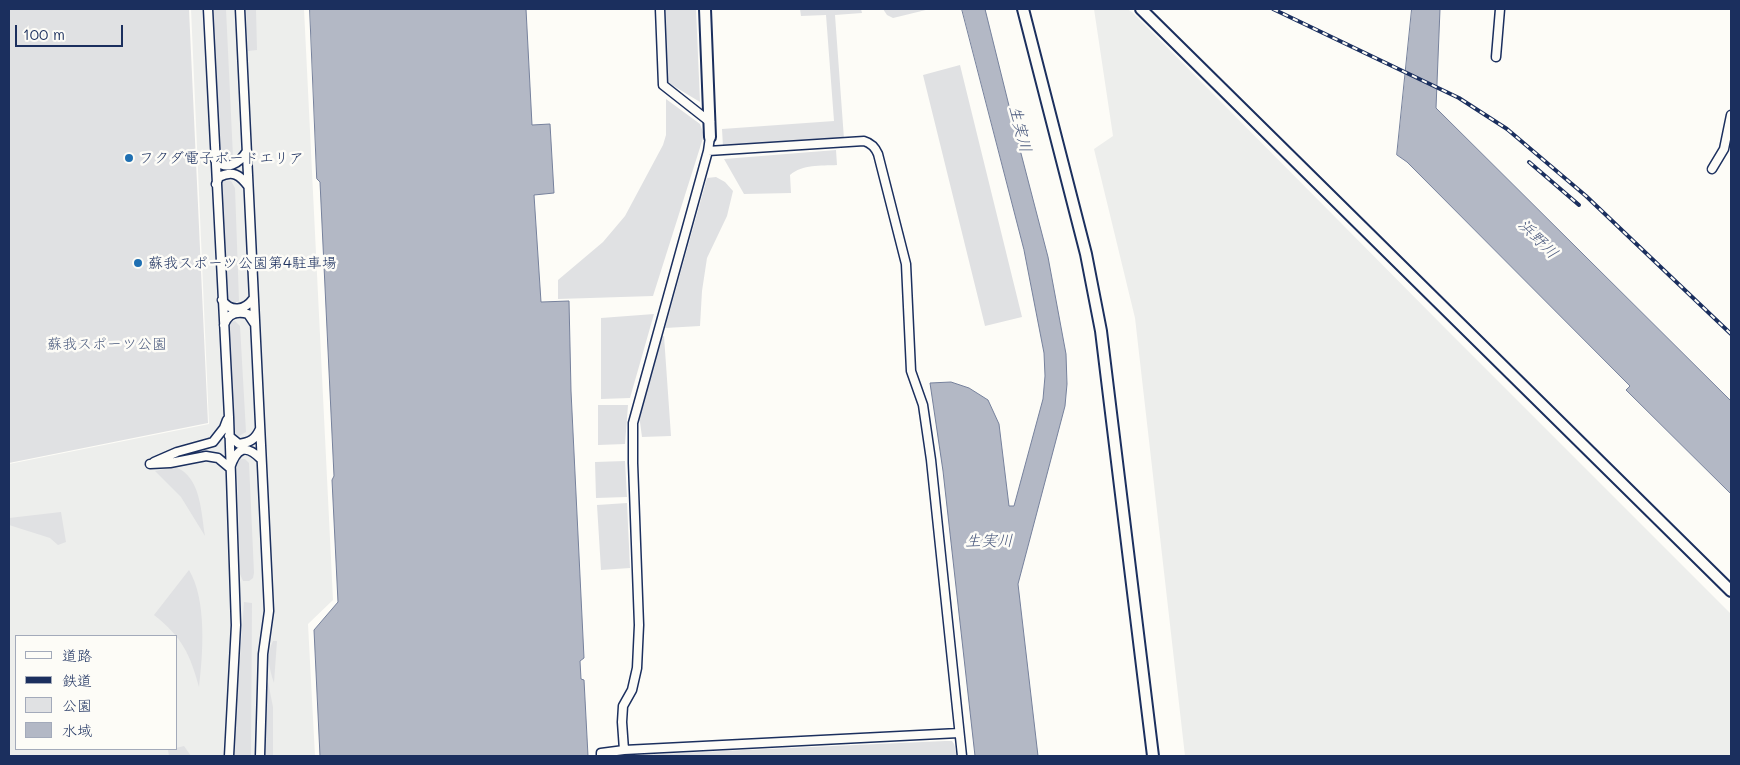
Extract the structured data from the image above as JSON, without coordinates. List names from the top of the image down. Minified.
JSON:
{"water":["生実川","浜野川"],"parks":["蘇我スポーツ公園"],"places":["フクダ電子ボードエリア","蘇我スポーツ公園第4駐車場"],"legend":["道路","鉄道","公園","水域"],"scale_bar":"100 m"}
